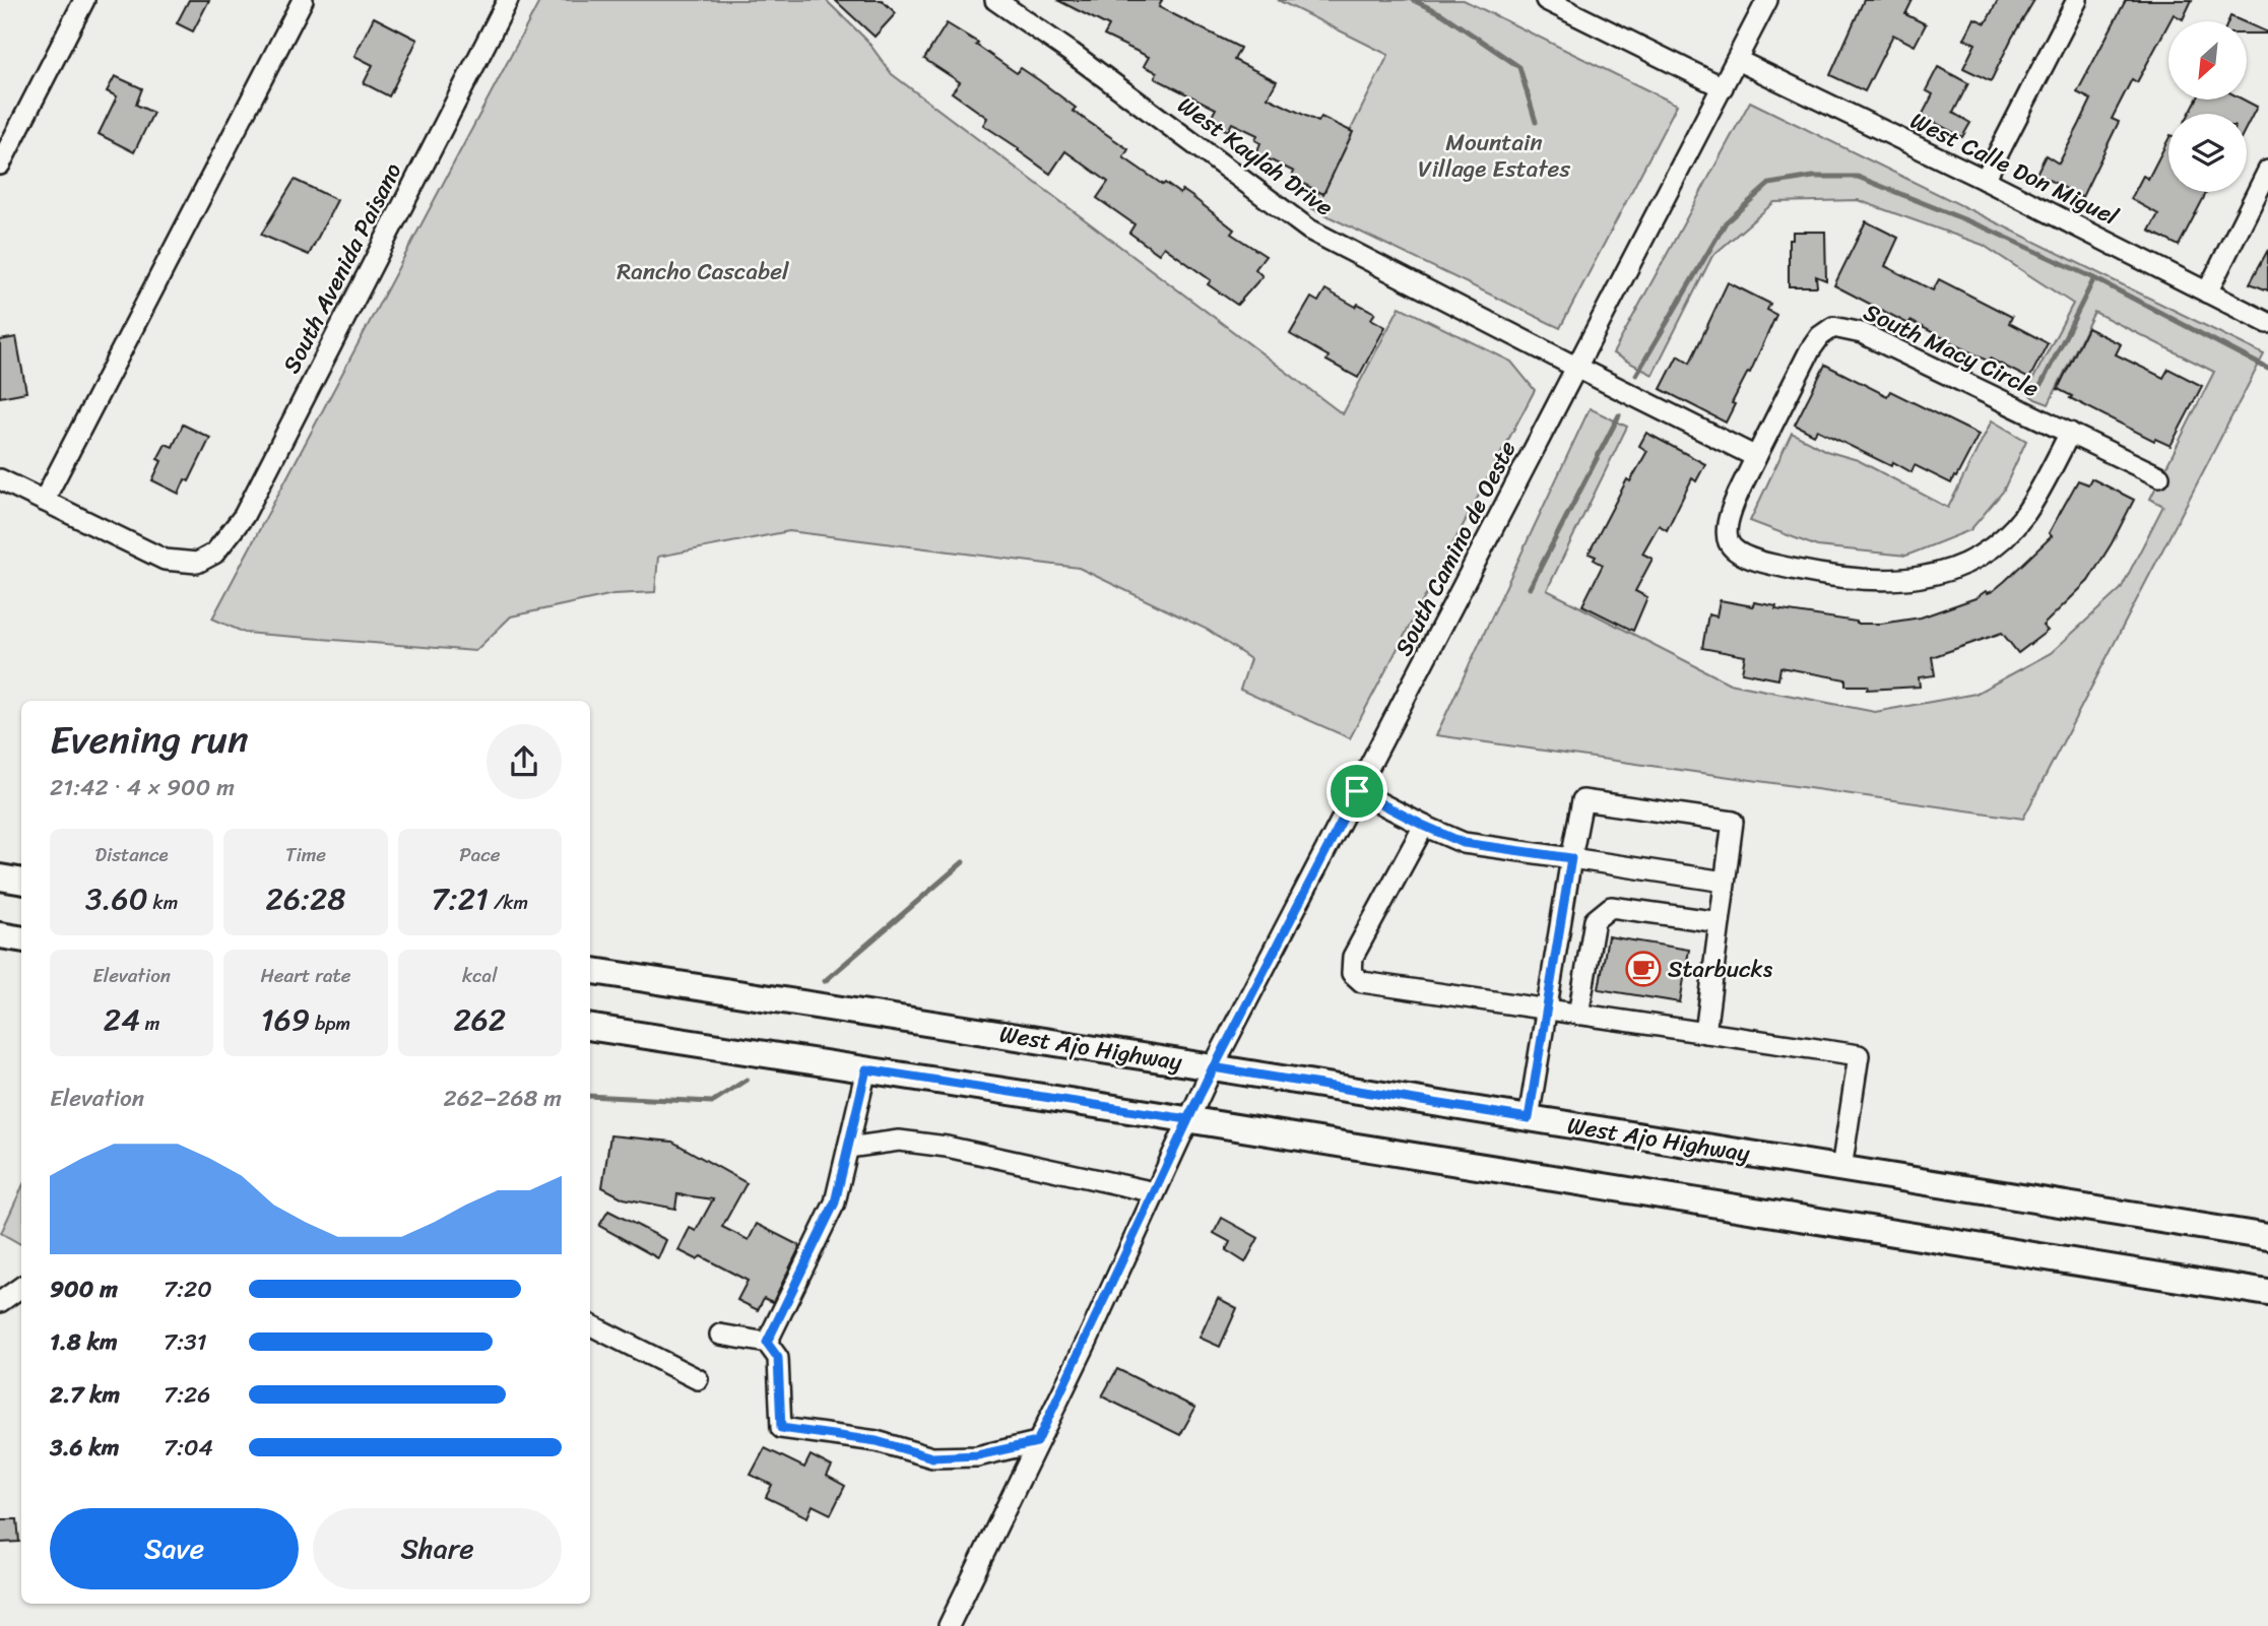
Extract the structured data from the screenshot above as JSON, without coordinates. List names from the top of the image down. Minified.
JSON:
{"streets":{"main road":["West Ajo Highway"],"street":["West Kaylah Drive","West Calle Don Miguel","South Avenida Paisano","South Macy Circle","South Camino de Oeste"]},"crossings":[["West Kaylah Drive","South Camino de Oeste"],["West Calle Don Miguel","South Camino de Oeste"],["South Camino de Oeste","West Ajo Highway"]],"parks":["Mountain Village Estates","Rancho Cascabel"],"places":{"cafe":["Starbucks"]},"north":"bottom left","page":{"heading":["Evening run","21:42 · 4 × 900 m"],"stats":[["Distance","3.60 km"],["Time","26:28"],["Pace","7:21 /km"],["Elevation","24 m"],["Heart rate","169 bpm"],["kcal","262"]],"chart":["Elevation","262–268 m"],"list":[{"name":"900 m","note":"7:20"},{"name":"1.8 km","note":"7:31"},{"name":"2.7 km","note":"7:26"},{"name":"3.6 km","note":"7:04"}],"buttons":["Save","Share"]}}
